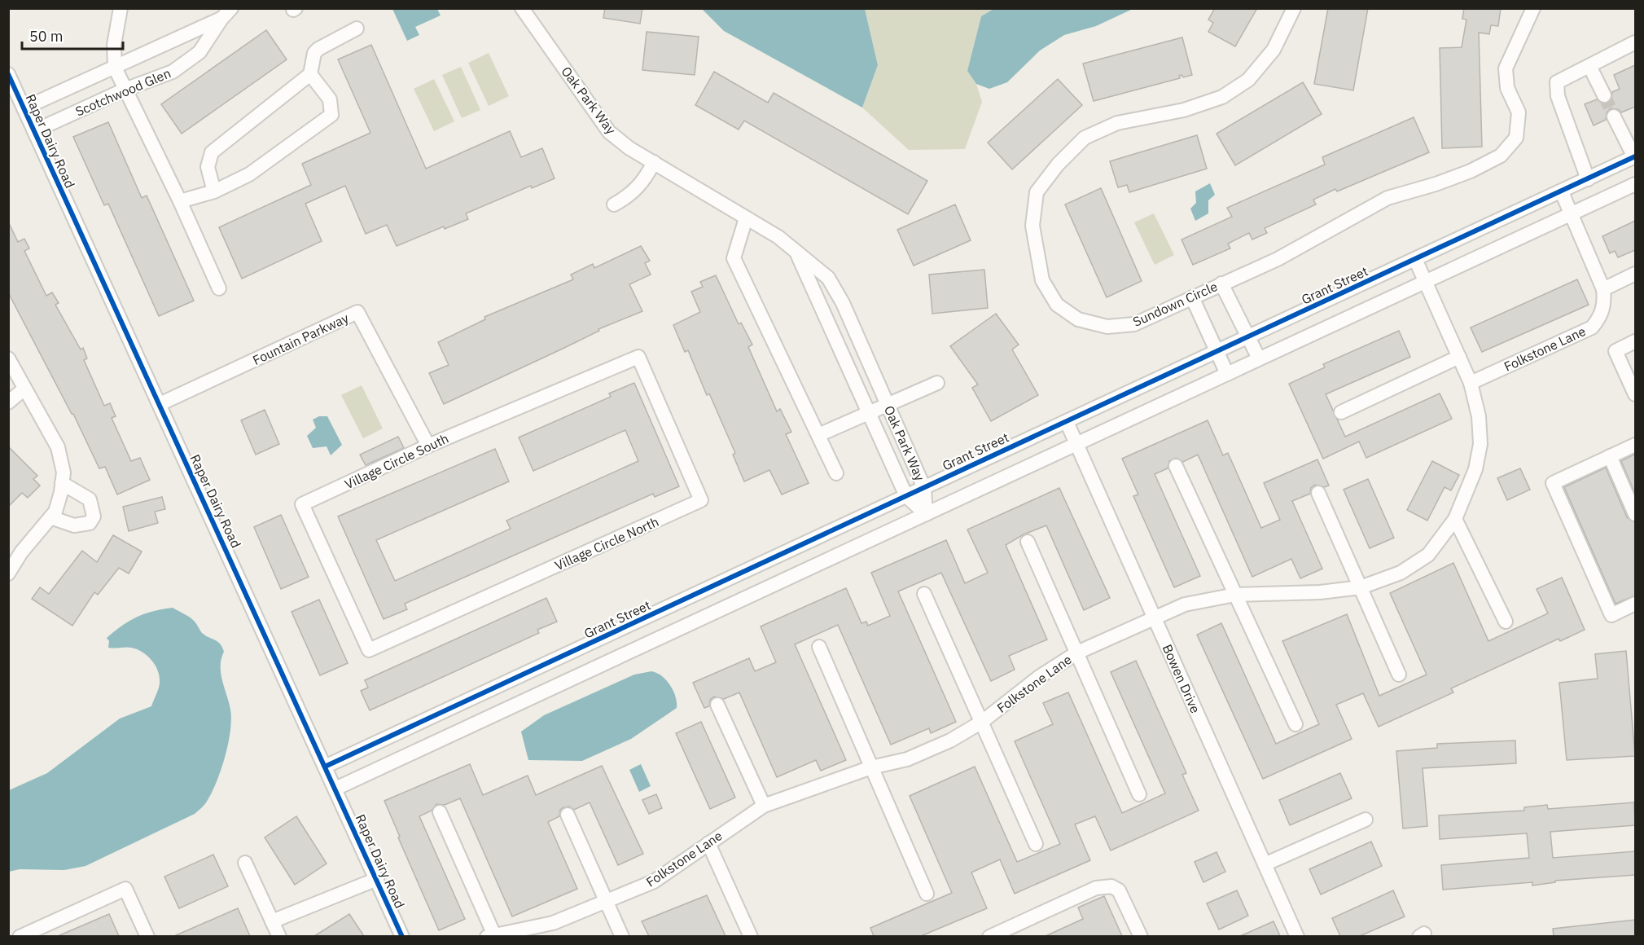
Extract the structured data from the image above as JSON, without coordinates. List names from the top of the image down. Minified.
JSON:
{"streets":{"street":["Scotchwood Glen","Oak Park Way","Raper Dairy Road","Grant Street","Sundown Circle","Fountain Parkway","Folkstone Lane","Village Circle South","Village Circle North","Bowen Drive"]},"crossings":[["Scotchwood Glen","Raper Dairy Road"],["Oak Park Way","Grant Street"],["Raper Dairy Road","Grant Street"],["Raper Dairy Road","Fountain Parkway"],["Grant Street","Folkstone Lane"],["Grant Street","Bowen Drive"],["Fountain Parkway","Village Circle South"],["Folkstone Lane","Bowen Drive"],["Village Circle South","Village Circle North"]],"scale_bar":"50 m"}
